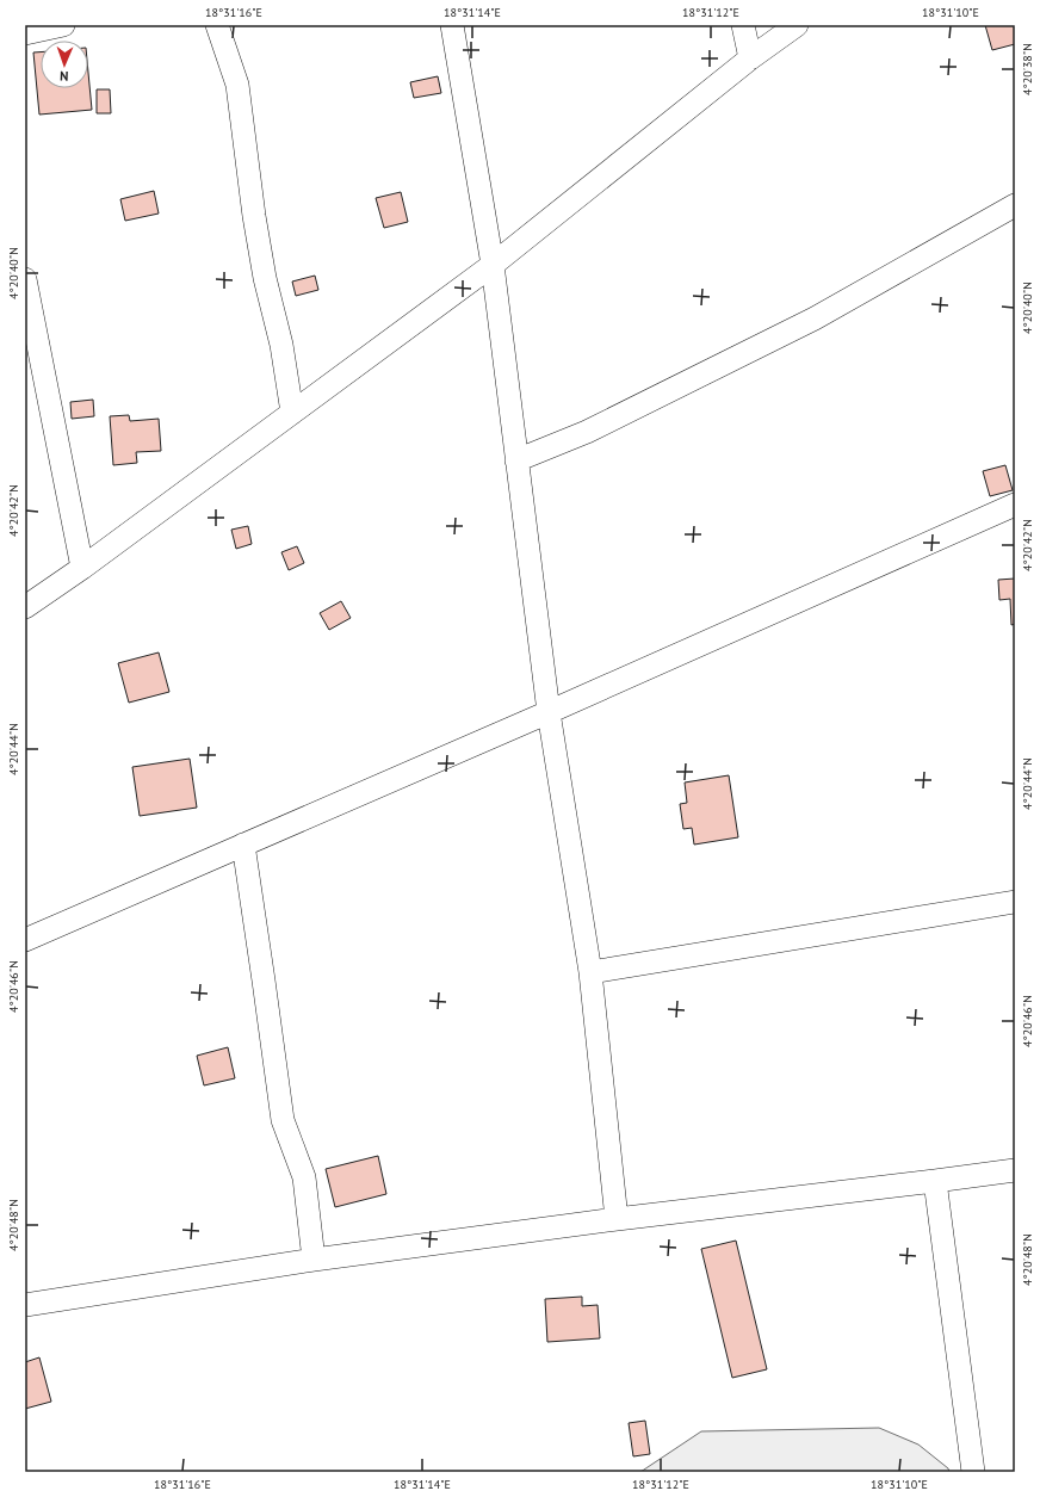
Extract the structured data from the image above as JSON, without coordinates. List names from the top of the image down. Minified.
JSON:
{"north":"bottom","coordinates":["18°31'16\"E","18°31'14\"E","18°31'12\"E","18°31'10\"E","4°20'38\"N","4°20'40\"N","4°20'42\"N","4°20'44\"N","4°20'46\"N","4°20'48\"N"]}
